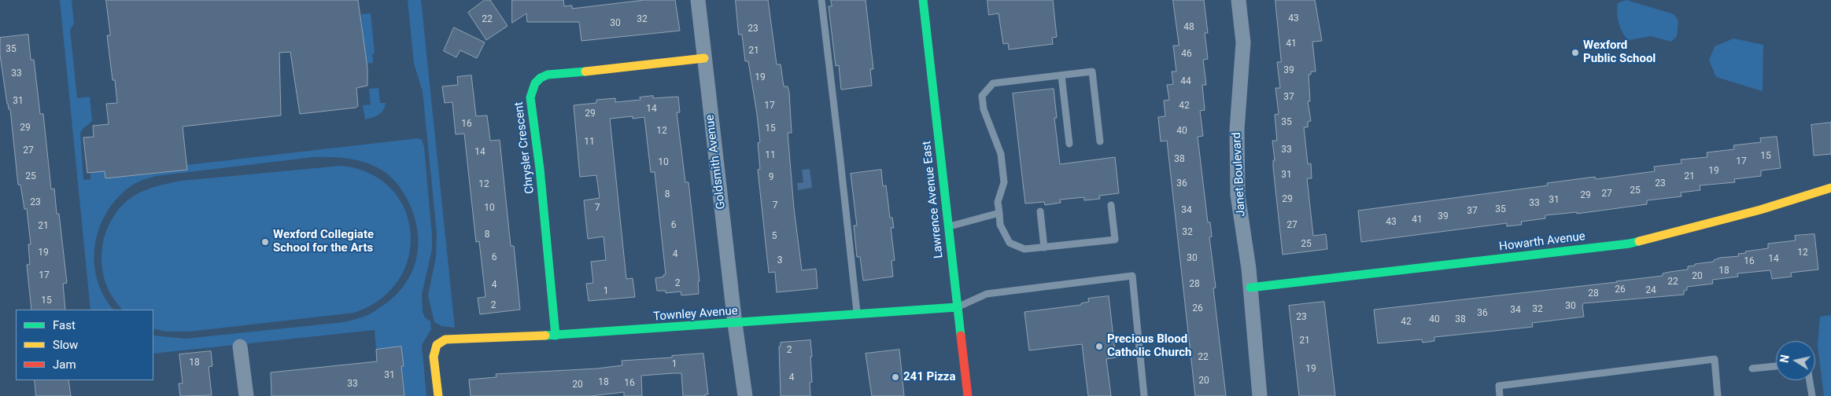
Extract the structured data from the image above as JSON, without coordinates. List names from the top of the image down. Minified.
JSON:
{"streets":{"street":["Chrysler Crescent","Goldsmith Avenue","Janet Boulevard","Lawrence Avenue East","Howarth Avenue","Townley Avenue"]},"crossings":[["Chrysler Crescent","Goldsmith Avenue"],["Chrysler Crescent","Townley Avenue"],["Goldsmith Avenue","Townley Avenue"],["Janet Boulevard","Howarth Avenue"],["Lawrence Avenue East","Townley Avenue"]],"places":["Wexford Public School","Wexford Collegiate School for the Arts","Precious Blood Catholic Church","241 Pizza"],"house_numbers":["43","22","32","30","48","23","41","35","21","46","39","33","19","44","37","31","17","42","14","29","35","16","29","15","12","40","11","33","27","14","11","15","38","17","10","19","31","25","21","9","36","23","12","25","27","8","29","29","31","23","33","7","10","7","35","34","37","39","41","43","6","27","21","32","8","5","25","19","12","4","6","30","14","3","16","18","17","20","22","2","28","4","26","24","1","28","15","2","30","26","32","34","36","23","40","38","42","21","2","22","18","1","19","31","4","20","18","16","33","20"],"legend":["Fast","Slow","Jam"],"north":"left"}
